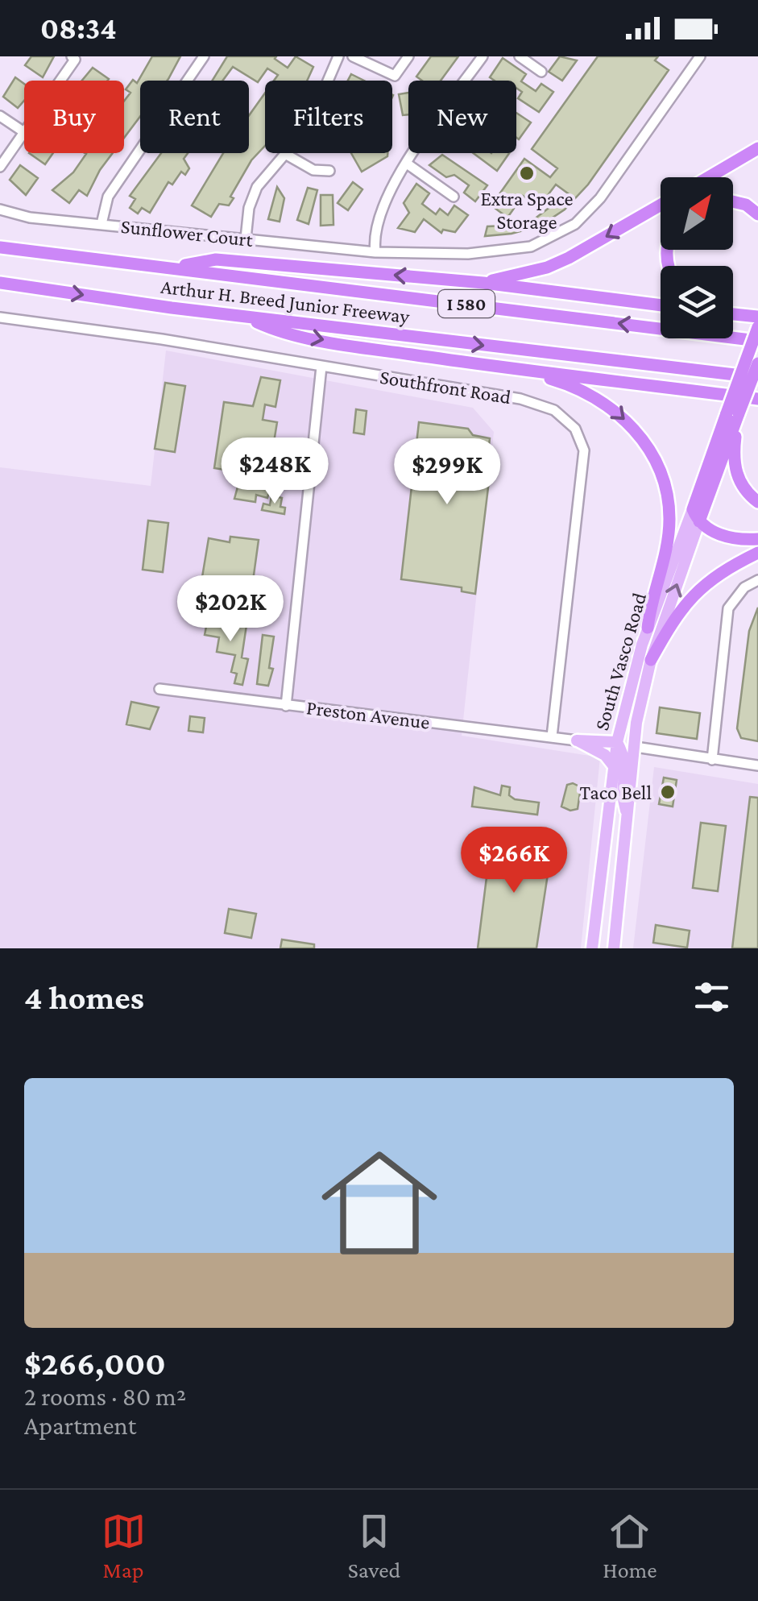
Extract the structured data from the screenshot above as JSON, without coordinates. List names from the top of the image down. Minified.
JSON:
{"streets":{"highway":["Arthur H. Breed Junior Freeway","I 580","South Vasco Road"],"street":["Sunflower Court","Southfront Road","Preston Avenue"]},"crossings":[["Arthur H. Breed Junior Freeway","South Vasco Road"],["Southfront Road","Preston Avenue"]],"places":["Extra Space Storage","Taco Bell"],"north":"top right","page":{"status":"08:34","chip":["Buy","Rent","Filters","New"],"price":["$248K","$299K","$202K","$266K"],"heading":"4 homes","list":[{"name":"$266,000","note":"2 rooms · 80 m² · Apartment"}],"tabs":["Map","Saved","Home"]}}
